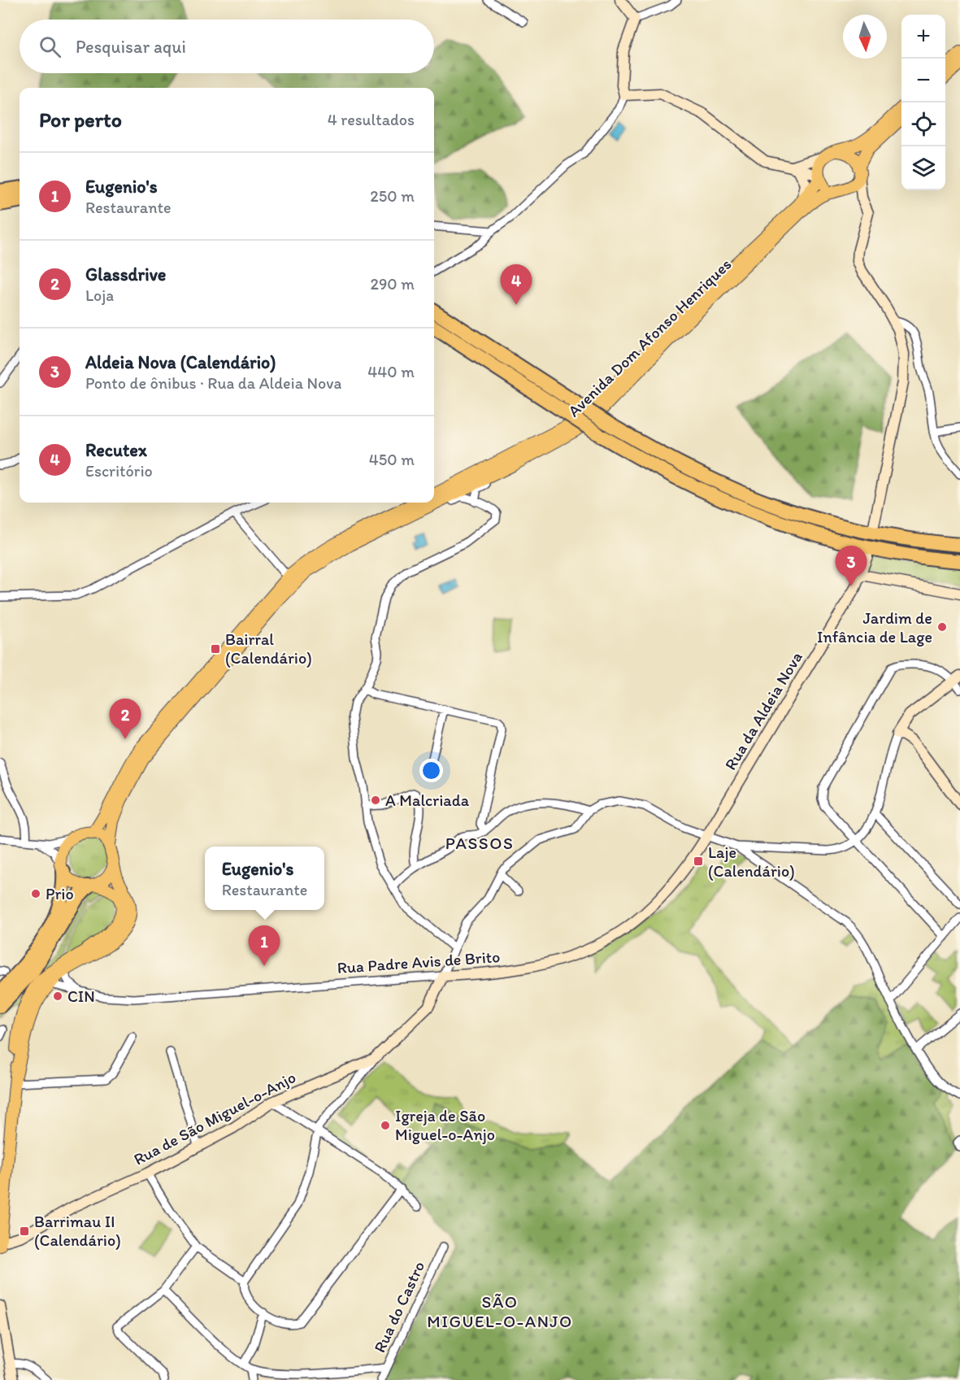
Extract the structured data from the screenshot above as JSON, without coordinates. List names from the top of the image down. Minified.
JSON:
{"streets":{"main road":["Avenida Dom Afonso Henriques"],"street":["Rua da Aldeia Nova","Rua Padre Avis de Brito","Rua de São Miguel-o-Anjo","Rua do Castro"]},"crossings":[["Avenida Dom Afonso Henriques","Rua Padre Avis de Brito"],["Avenida Dom Afonso Henriques","Rua de São Miguel-o-Anjo"],["Rua da Aldeia Nova","Rua Padre Avis de Brito"],["Rua Padre Avis de Brito","Rua de São Miguel-o-Anjo"]],"districts":["PASSOS","SÃO MIGUEL-O-ANJO"],"places":{"other":["Jardim de Infância de Lage","A Malcriada","Prio","CIN","Igreja de São Miguel-o-Anjo"],"transit":["Bairral (Calendário)","Laje (Calendário)","Barrimau II (Calendário)"]},"north":"bottom","page":{"map_buttons":["+","−"],"search":"Pesquisar aqui","heading":["Por perto","4 resultados"],"list":[{"mark":"1","name":"Eugenio's","note":"Restaurante","value":"250 m"},{"mark":"2","name":"Glassdrive","note":"Loja","value":"290 m"},{"mark":"3","name":"Aldeia Nova (Calendário)","note":"Ponto de ônibus · Rua da Aldeia Nova","value":"440 m"},{"mark":"4","name":"Recutex","note":"Escritório","value":"450 m"}],"pins":["4","3","2","1"],"popup":["Eugenio's","Restaurante"]}}
